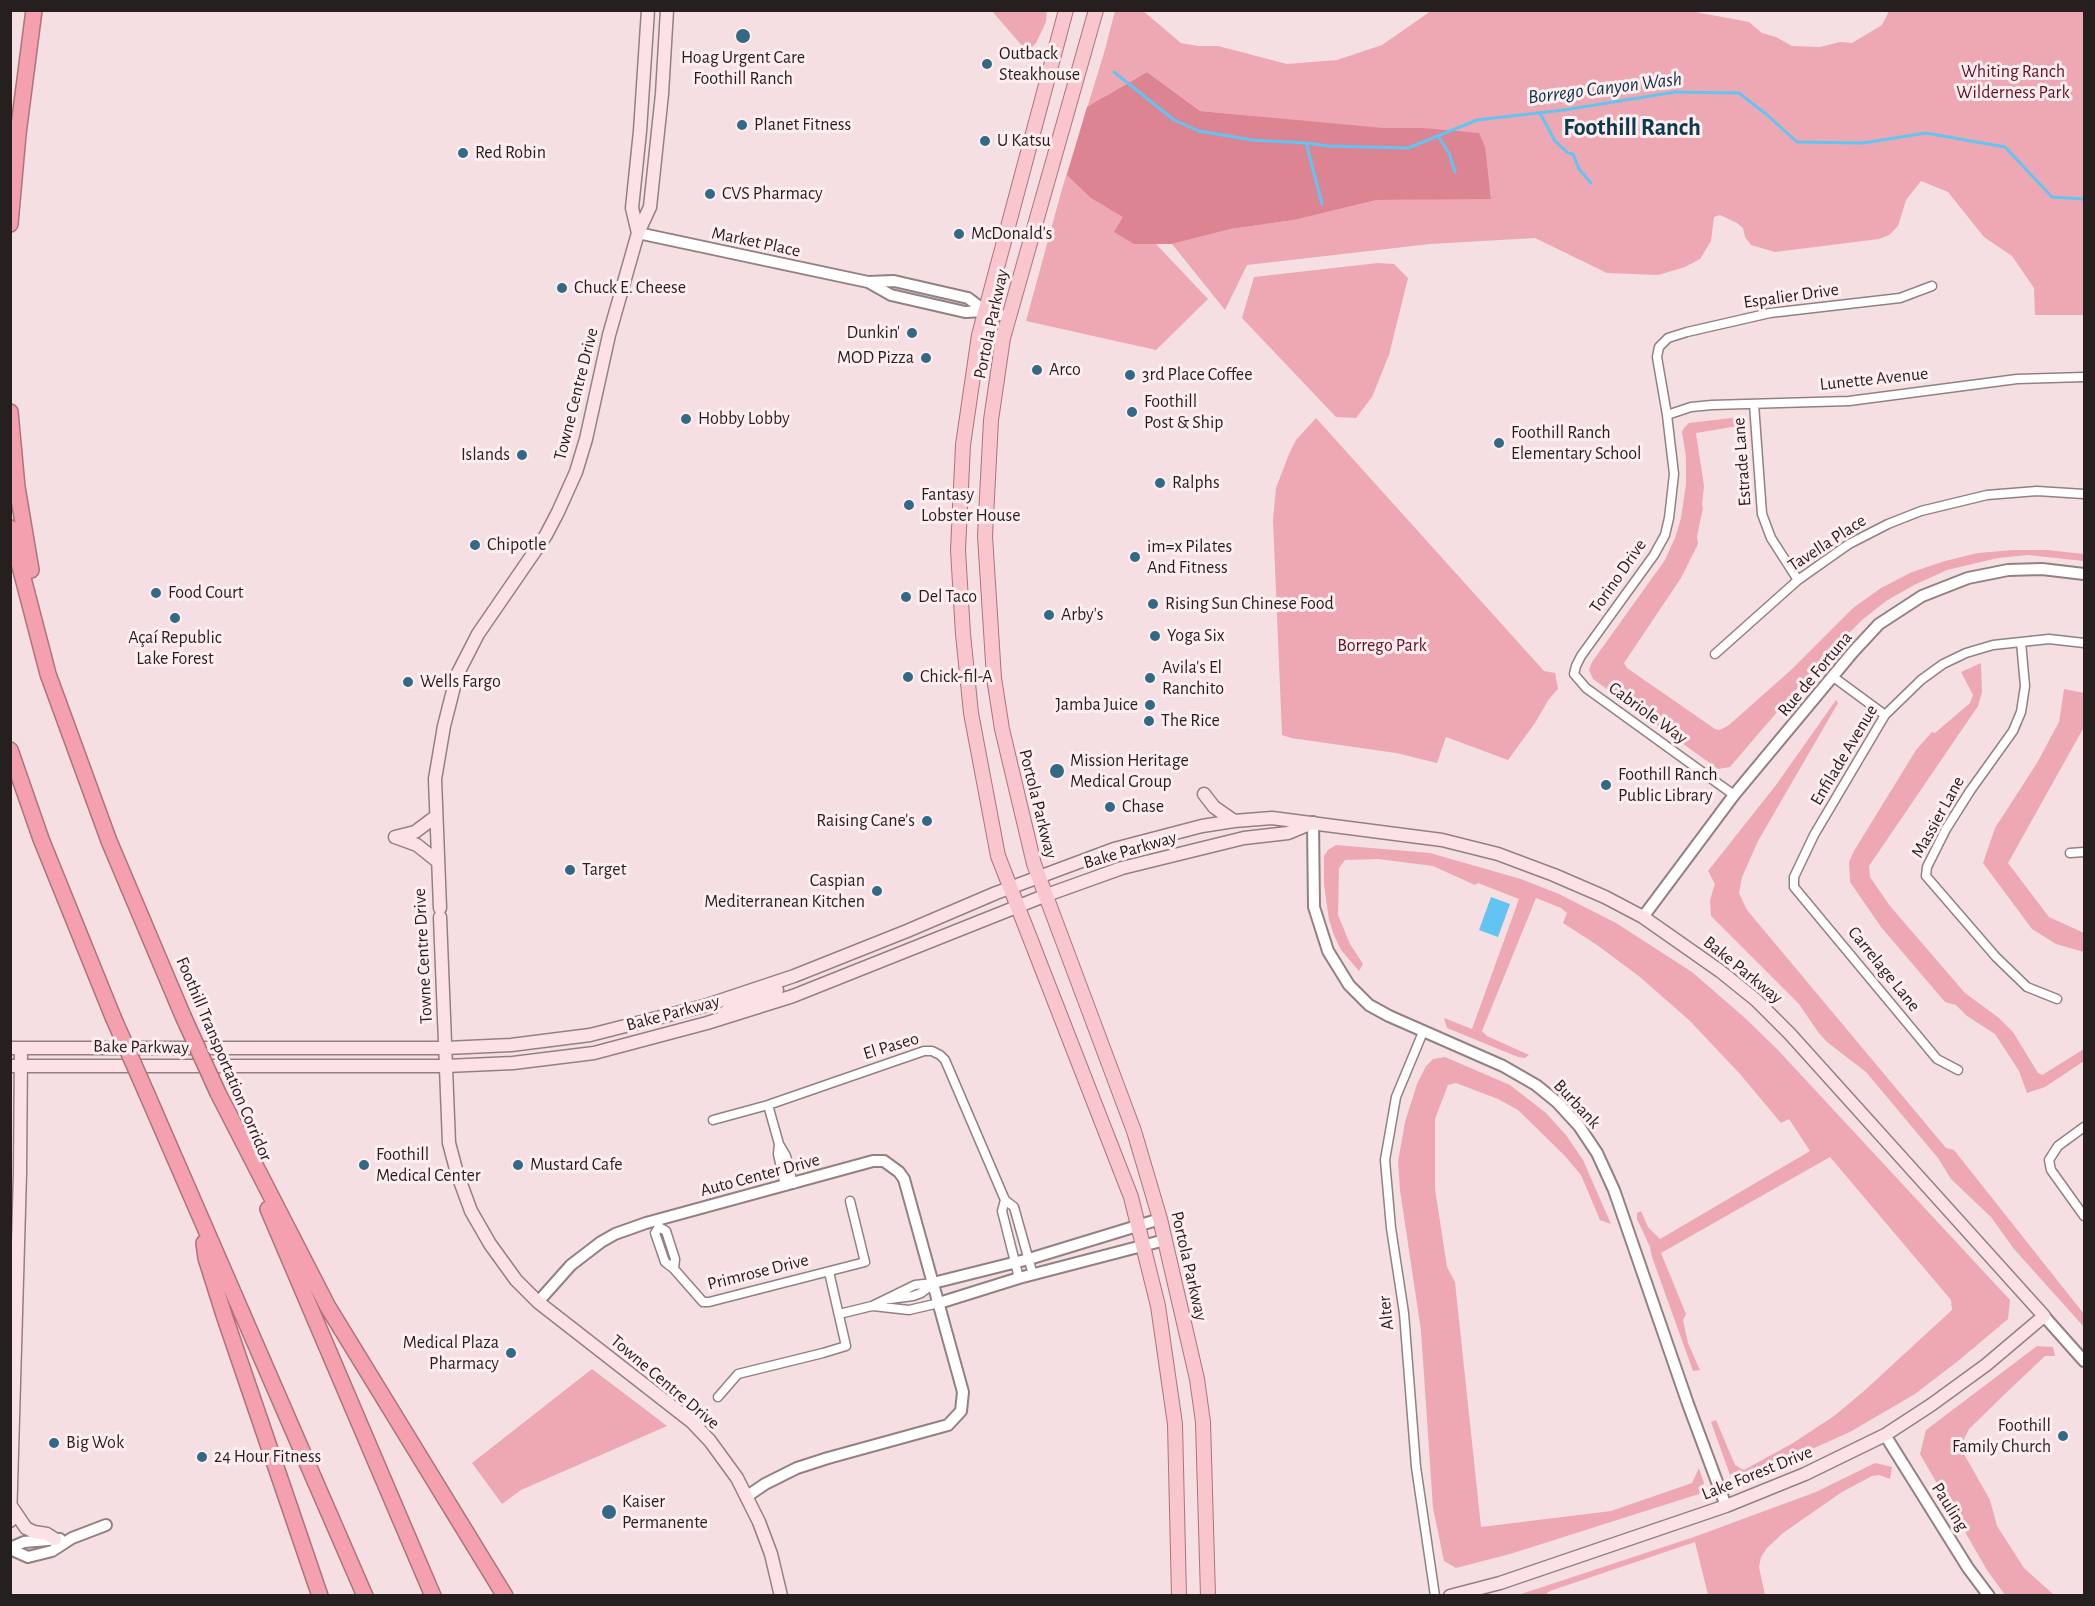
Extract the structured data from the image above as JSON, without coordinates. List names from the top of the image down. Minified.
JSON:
{"streets":{"highway":["Foothill Transportation Corridor"],"main road":["Portola Parkway","Towne Centre Drive","Bake Parkway","Lake Forest Drive"],"street":["Market Place","Espalier Drive","Lunette Avenue","Estrade Lane","Tavella Place","Torino Drive","Rue de Fortuna","Cabriole Way","Enfilade Avenue","Massier Lane","Carrelage Lane","El Paseo","Burbank","Auto Center Drive","Primrose Drive","Alter","Pauling"]},"crossings":[["Market Place","Portola Parkway"],["Market Place","Towne Centre Drive"],["Espalier Drive","Torino Drive"],["Portola Parkway","Bake Parkway"],["Lunette Avenue","Estrade Lane"],["Lunette Avenue","Torino Drive"],["Towne Centre Drive","Bake Parkway"],["Towne Centre Drive","Auto Center Drive"],["Estrade Lane","Tavella Place"],["Torino Drive","Cabriole Way"],["Rue de Fortuna","Cabriole Way"],["Rue de Fortuna","Bake Parkway"],["Enfilade Avenue","Massier Lane"],["Enfilade Avenue","Carrelage Lane"],["Bake Parkway","Burbank"],["Bake Parkway","Lake Forest Drive"],["Burbank","Alter"],["Burbank","Lake Forest Drive"],["Auto Center Drive","Primrose Drive"],["Lake Forest Drive","Pauling"]],"districts":["Foothill Ranch"],"water":["Borrego Canyon Wash"],"parks":["Whiting Ranch Wilderness Park","Borrego Park"],"places":["Hoag Urgent Care Foothill Ranch","Outback Steakhouse","Planet Fitness","U Katsu","Red Robin","CVS Pharmacy","McDonald's","Chuck E. Cheese","Dunkin'","MOD Pizza","Arco","3rd Place Coffee","Foothill Post & Ship","Hobby Lobby","Foothill Ranch Elementary School","Islands","Ralphs","Fantasy Lobster House","Chipotle","im=x Pilates And Fitness","Food Court","Del Taco","Rising Sun Chinese Food","Arby's","Açaí Republic Lake Forest","Yoga Six","Chick-fil-A","Avila's El Ranchito","Wells Fargo","Jamba Juice","The Rice","Mission Heritage Medical Group","Foothill Ranch Public Library","Chase","Raising Cane's","Target","Caspian Mediterranean Kitchen","Foothill Medical Center","Mustard Cafe","Medical Plaza Pharmacy","Foothill Family Church","Big Wok","24 Hour Fitness","Kaiser Permanente"]}
